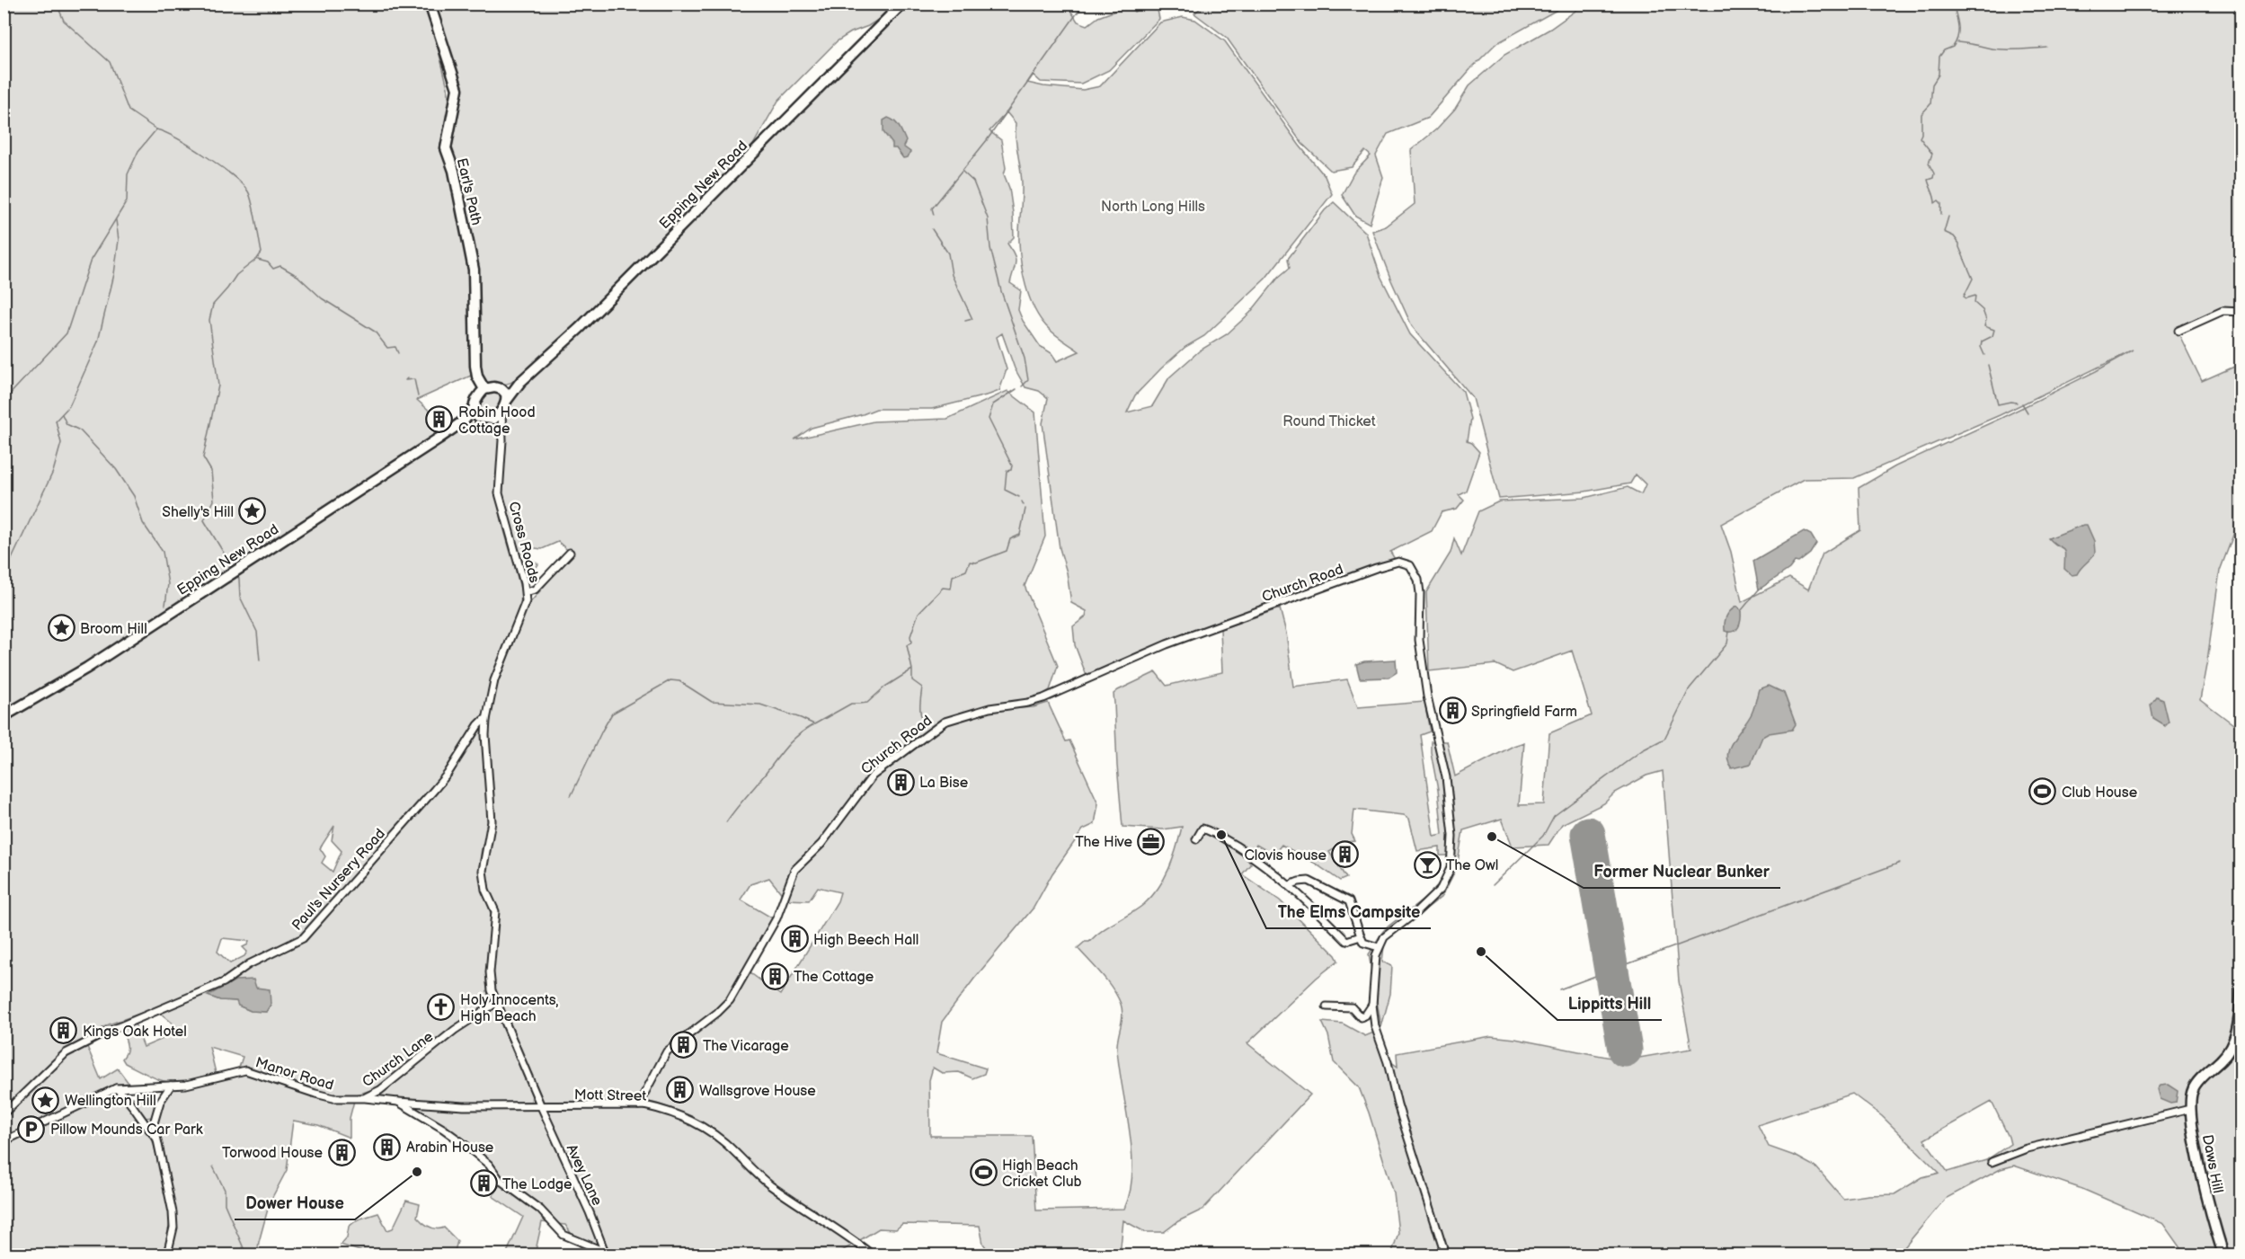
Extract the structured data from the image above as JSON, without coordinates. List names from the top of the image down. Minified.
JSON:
{"streets":{"main road":["Epping New Road","Earl's Path","Daws Hill"],"street":["Cross Roads","Church Road","Paul's Nursery Road","Church Lane","Manor Road","Mott Street","Avey Lane"]},"crossings":[["Epping New Road","Earl's Path"],["Epping New Road","Cross Roads"],["Earl's Path","Cross Roads"],["Cross Roads","Paul's Nursery Road"],["Cross Roads","Church Lane"],["Cross Roads","Avey Lane"],["Church Road","Mott Street"],["Church Lane","Manor Road"],["Church Lane","Avey Lane"],["Manor Road","Mott Street"],["Manor Road","Avey Lane"],["Mott Street","Avey Lane"]],"parks":["North Long Hills","Round Thicket"],"places":{"building":["Robin Hood Cottage","Springfield Farm","La Bise","Clovis house","High Beech Hall","The Cottage","Kings Oak Hotel","The Vicarage","Wallsgrove House","Arabin House","Torwood House","The Lodge"],"place":["Shelly's Hill","Broom Hill","Wellington Hill"],"sports":["Club House","High Beach Cricket Club"],"other":["The Elms Campsite","Former Nuclear Bunker","Lippitts Hill","Dower House"],"office":["The Hive"],"bar":["The Owl"],"church":["Holy Innocents, High Beach"],"parking":["Pillow Mounds Car Park"]}}
